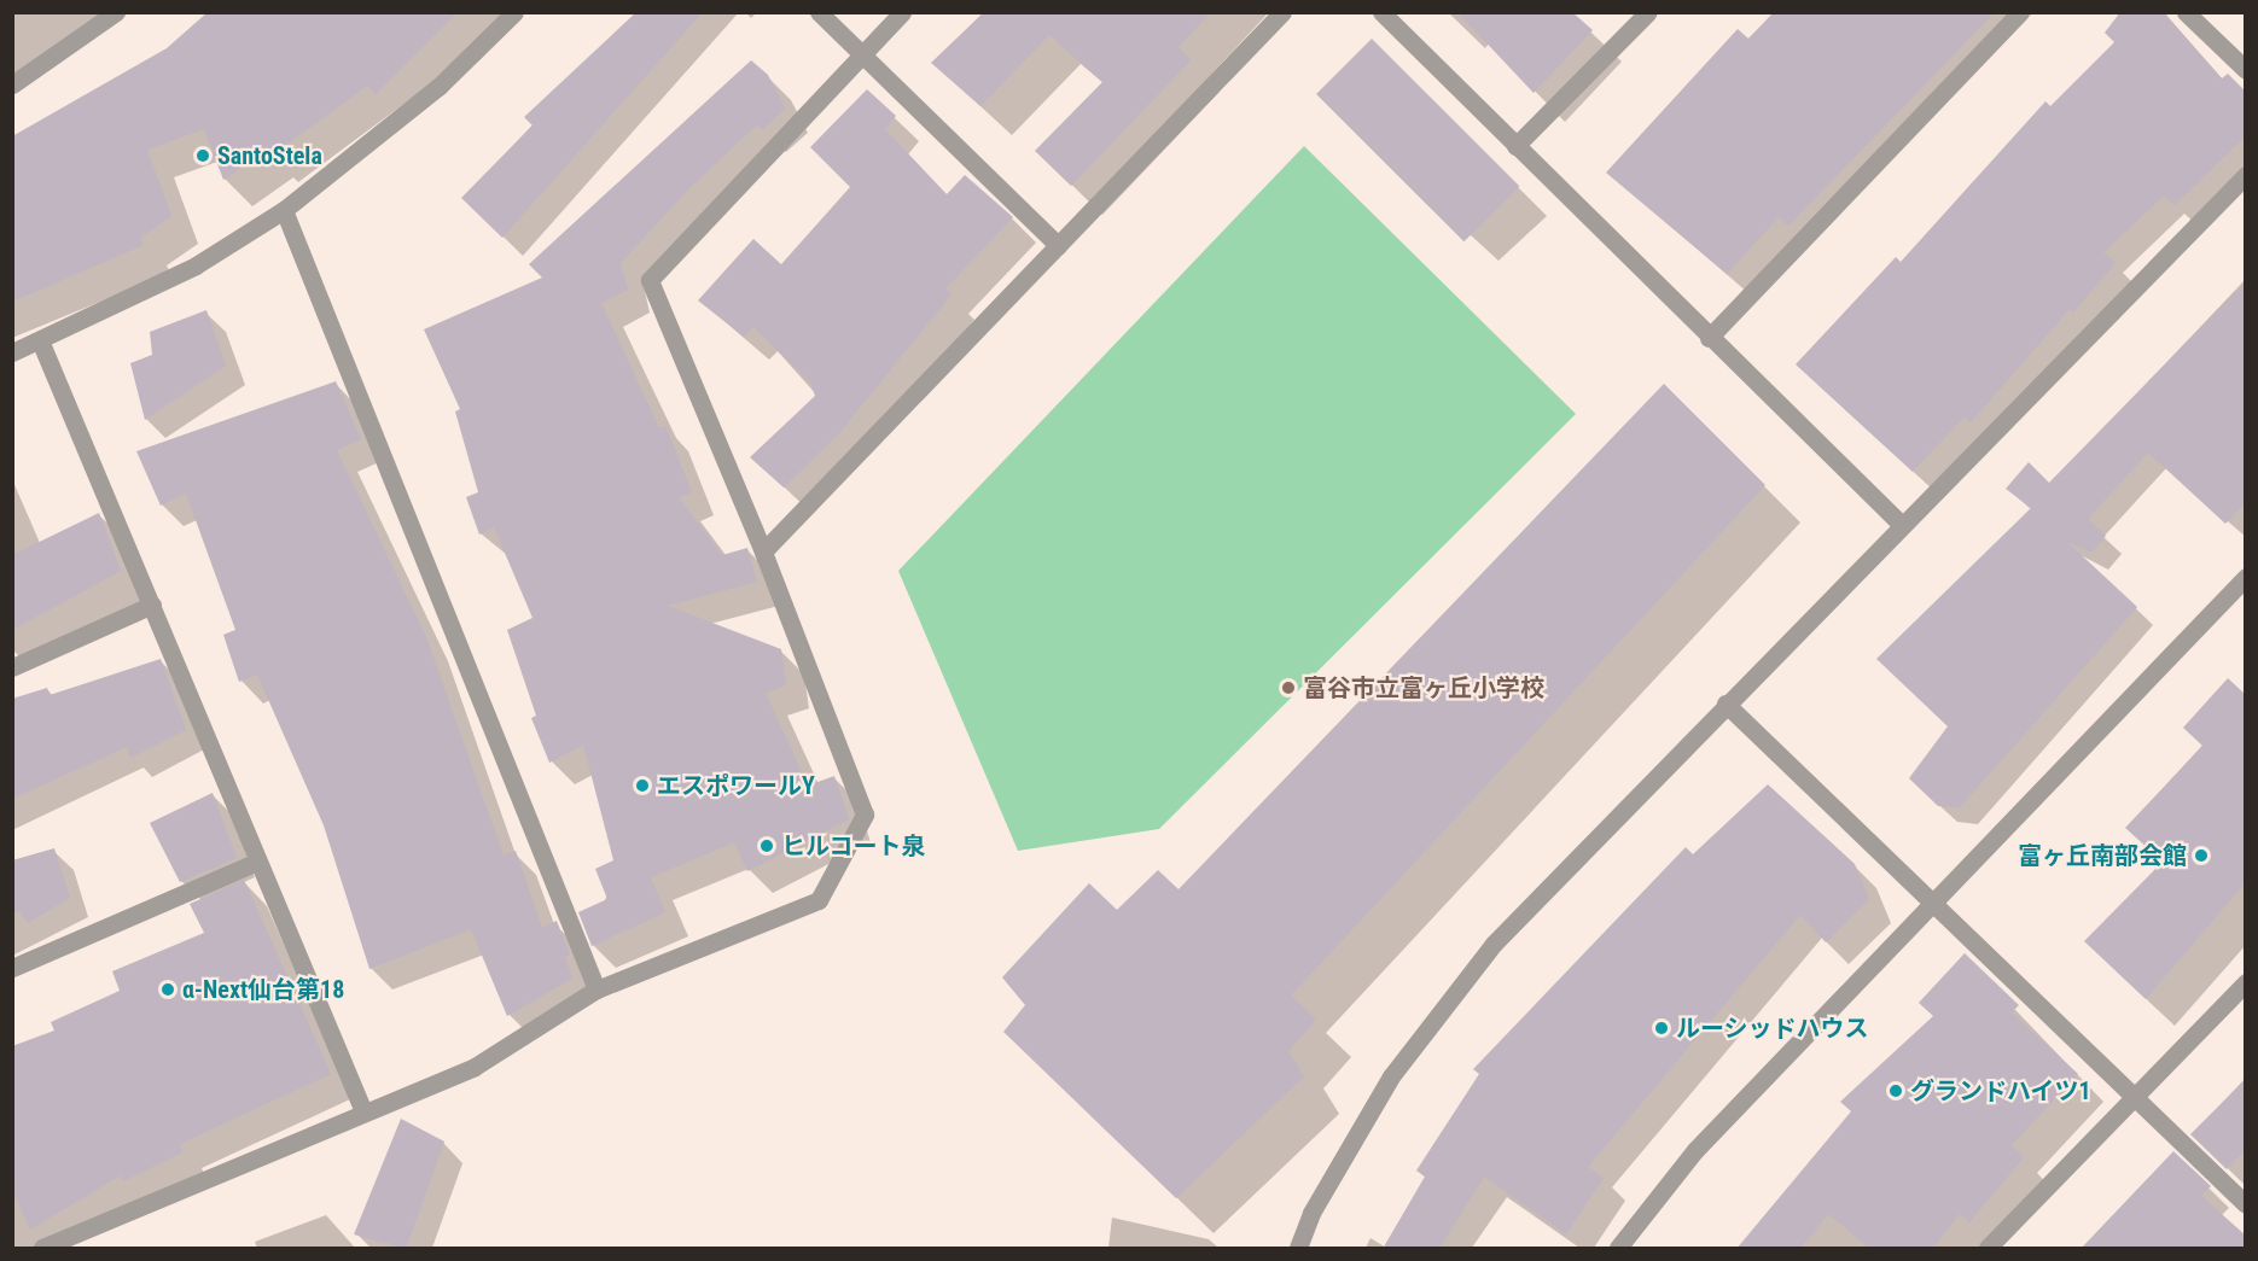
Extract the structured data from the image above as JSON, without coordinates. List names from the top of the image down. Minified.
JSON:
{"places":["SantoStela","富谷市立富ヶ丘小学校","エスポワールY","ヒルコート泉","富ヶ丘南部会館","α-Next仙台第18","ルーシッドハウス","グランドハイツ1"]}
